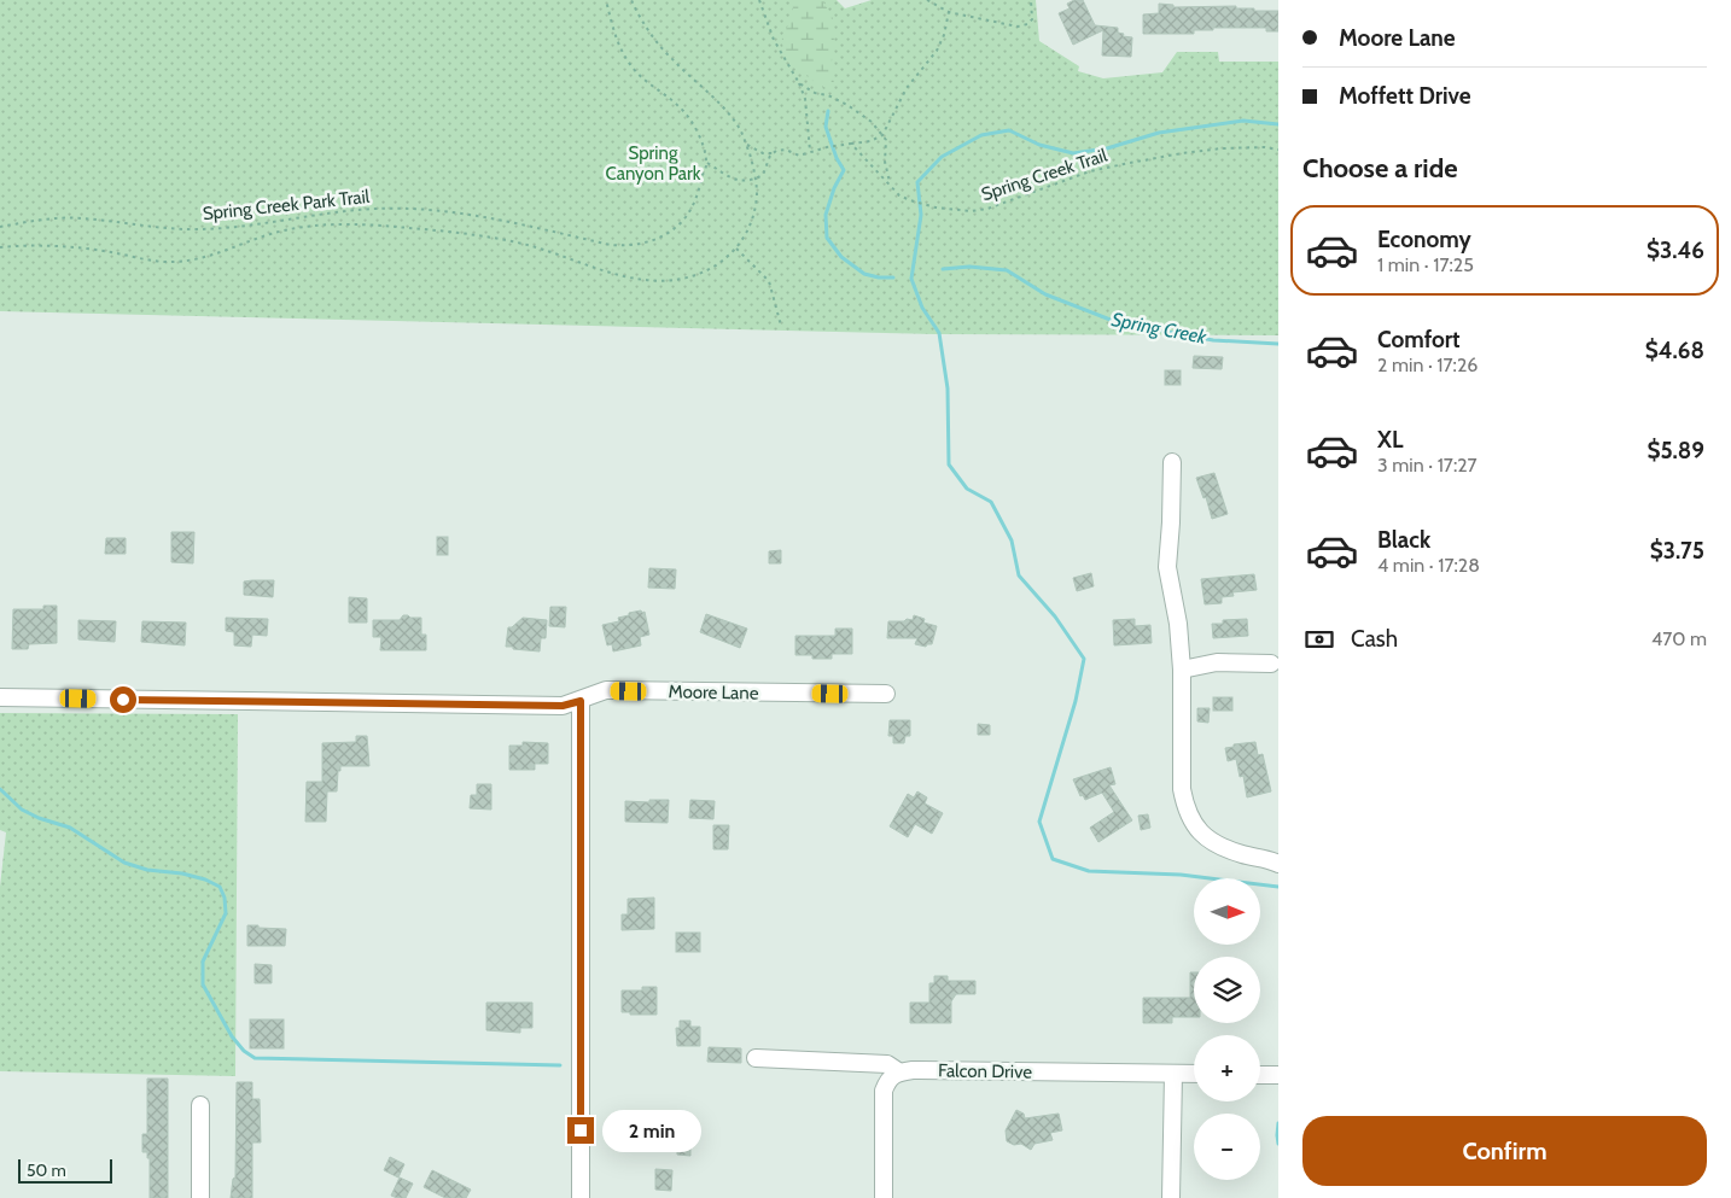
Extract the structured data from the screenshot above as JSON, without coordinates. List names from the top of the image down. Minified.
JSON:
{"streets":{"street":["Moore Lane","Falcon Drive"],"path":["Spring Creek Trail","Spring Creek Park Trail"]},"water":["Spring Creek"],"parks":["Spring Canyon Park"],"scale_bar":"50 m","north":"right","page":{"banner":["Moore Lane","Moffett Drive"],"heading":"Choose a ride","list":[{"name":"Economy","note":"1 min · 17:25","value":"$3.46"},{"name":"Comfort","note":"2 min · 17:26","value":"$4.68"},{"name":"XL","note":"3 min · 17:27","value":"$5.89"},{"name":"Black","note":"4 min · 17:28","value":"$3.75"}],"pay":["Cash","470 m"],"map_buttons":["+","−"],"buttons":"Confirm","bubble":"2 min","scale":"50 m"}}
